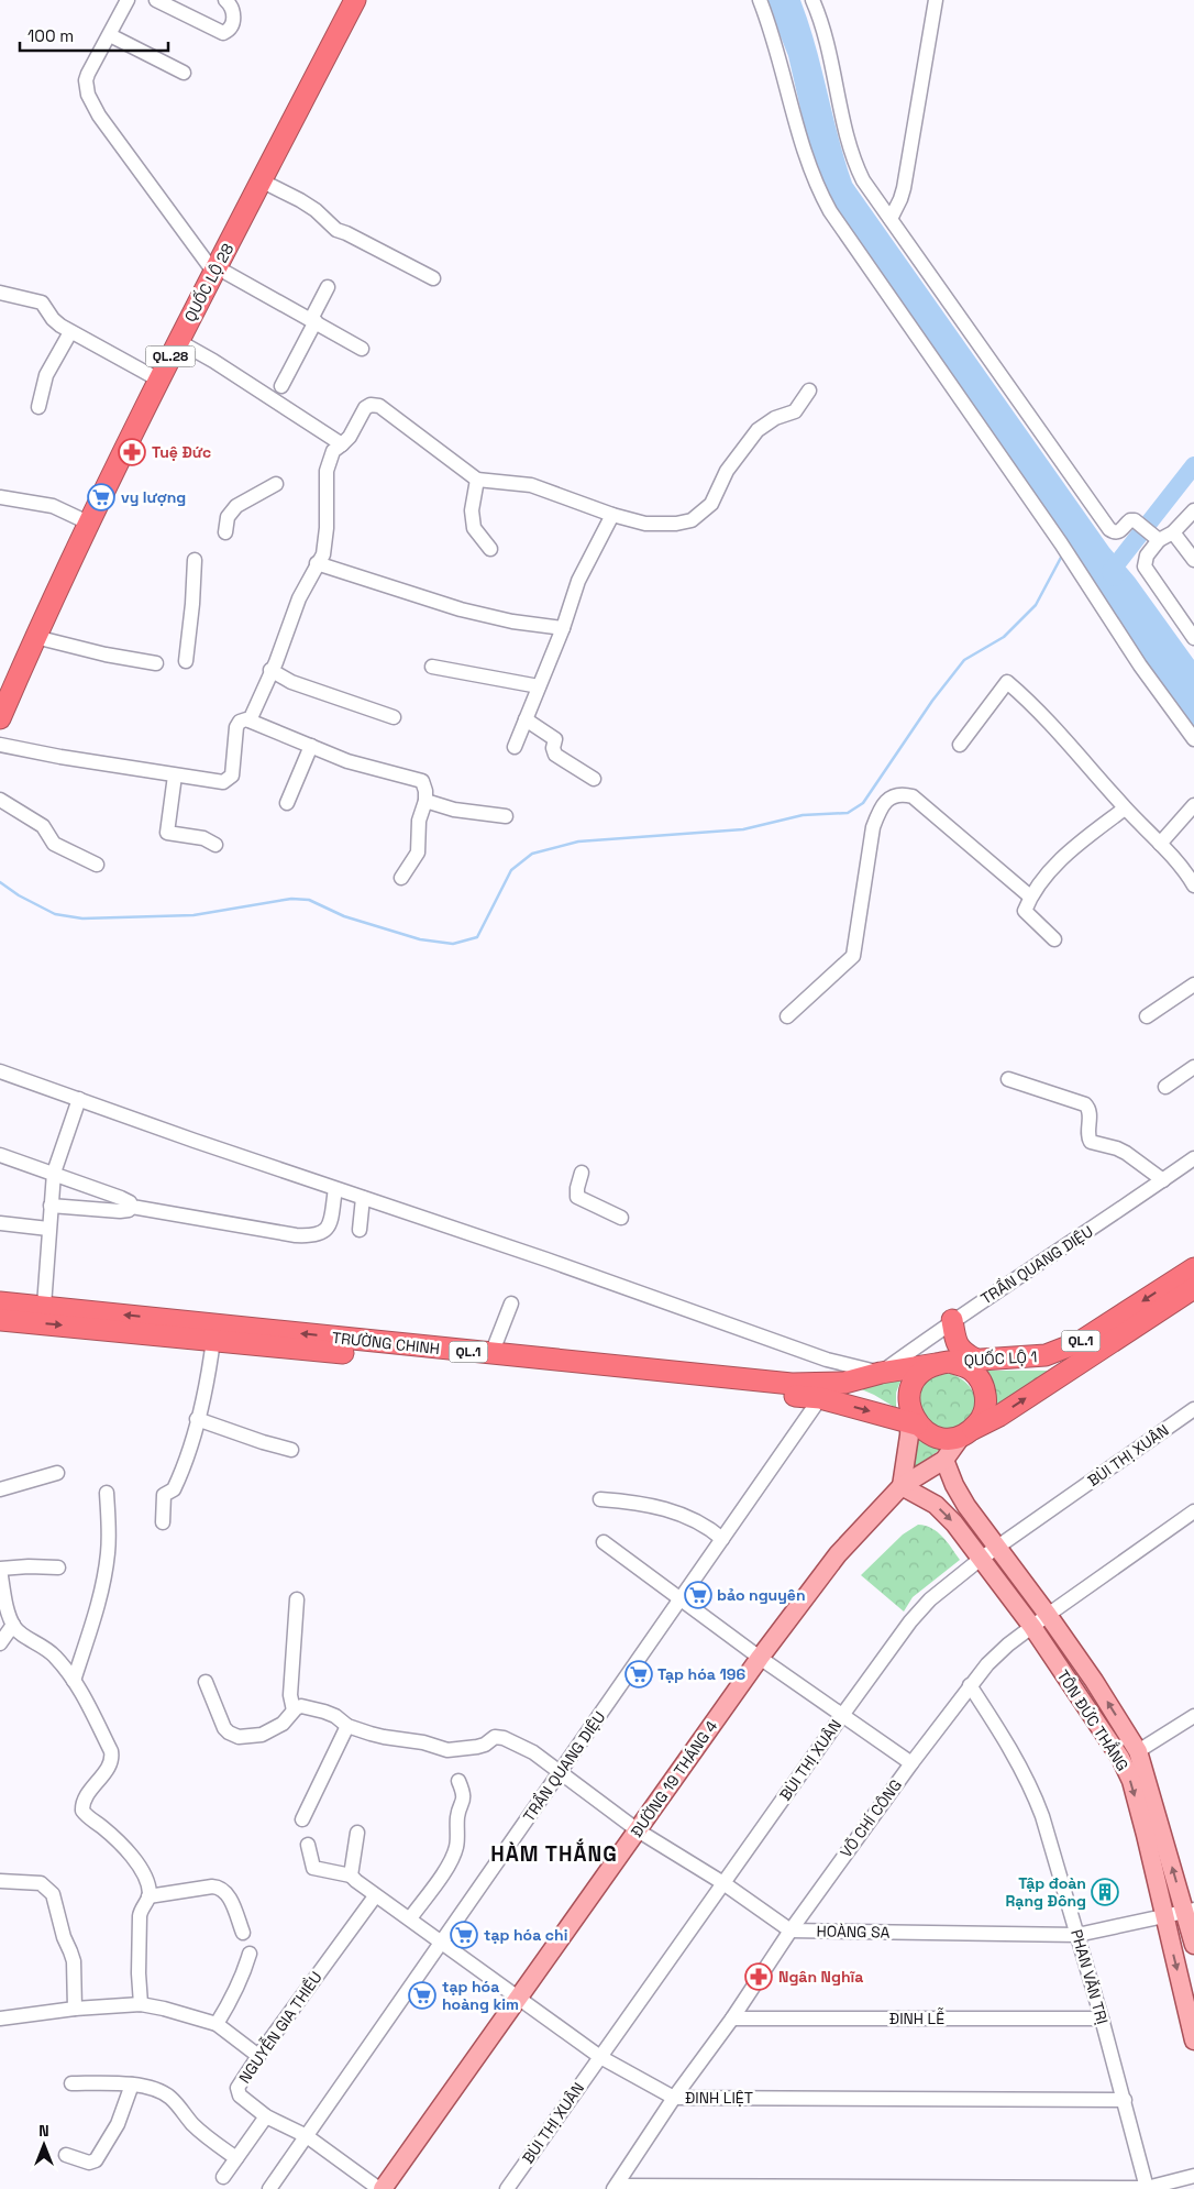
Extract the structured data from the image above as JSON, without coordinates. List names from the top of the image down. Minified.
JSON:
{"streets":{"highway":["QUỐC LỘ 28","QL.28","QL.1","TRƯỜNG CHINH","QUỐC LỘ 1"],"main road":["TÔN ĐỨC THẮNG","ĐƯỜNG 19 THÁNG 4"],"street":["TRẦN QUANG DIỆU","BÙI THỊ XUÂN","VÕ CHÍ CÔNG","HOÀNG SA","PHAN VĂN TRỊ","ĐINH LỄ","NGUYỄN GIA THIỀU","ĐINH LIỆT"]},"crossings":[["TRẦN QUANG DIỆU","TRƯỜNG CHINH"],["TRẦN QUANG DIỆU","NGUYỄN GIA THIỀU"],["TRẦN QUANG DIỆU","ĐINH LIỆT"],["QL.1","TRƯỜNG CHINH"],["QL.1","QUỐC LỘ 1"],["QL.1","ĐƯỜNG 19 THÁNG 4"],["TRƯỜNG CHINH","QUỐC LỘ 1"],["TRƯỜNG CHINH","ĐƯỜNG 19 THÁNG 4"],["QUỐC LỘ 1","ĐƯỜNG 19 THÁNG 4"],["BÙI THỊ XUÂN","TÔN ĐỨC THẮNG"],["BÙI THỊ XUÂN","ĐINH LIỆT"],["TÔN ĐỨC THẮNG","ĐƯỜNG 19 THÁNG 4"],["TÔN ĐỨC THẮNG","VÕ CHÍ CÔNG"],["TÔN ĐỨC THẮNG","HOÀNG SA"],["ĐƯỜNG 19 THÁNG 4","NGUYỄN GIA THIỀU"],["ĐƯỜNG 19 THÁNG 4","ĐINH LIỆT"],["VÕ CHÍ CÔNG","HOÀNG SA"],["VÕ CHÍ CÔNG","PHAN VĂN TRỊ"],["VÕ CHÍ CÔNG","ĐINH LỄ"],["VÕ CHÍ CÔNG","ĐINH LIỆT"],["HOÀNG SA","PHAN VĂN TRỊ"],["PHAN VĂN TRỊ","ĐINH LỄ"],["PHAN VĂN TRỊ","ĐINH LIỆT"],["NGUYỄN GIA THIỀU","ĐINH LIỆT"]],"districts":["HÀM THẮNG"],"places":{"pharmacy":["Tuệ Đức","Ngân Nghĩa"],"supermarket":["vy lượng","bảo nguyên","Tạp hóa 196","tạp hóa chi","tạp hóa hoàng kim"],"building":["Tập đoàn Rạng Đông"]},"scale_bar":"100 m","north":"top"}
